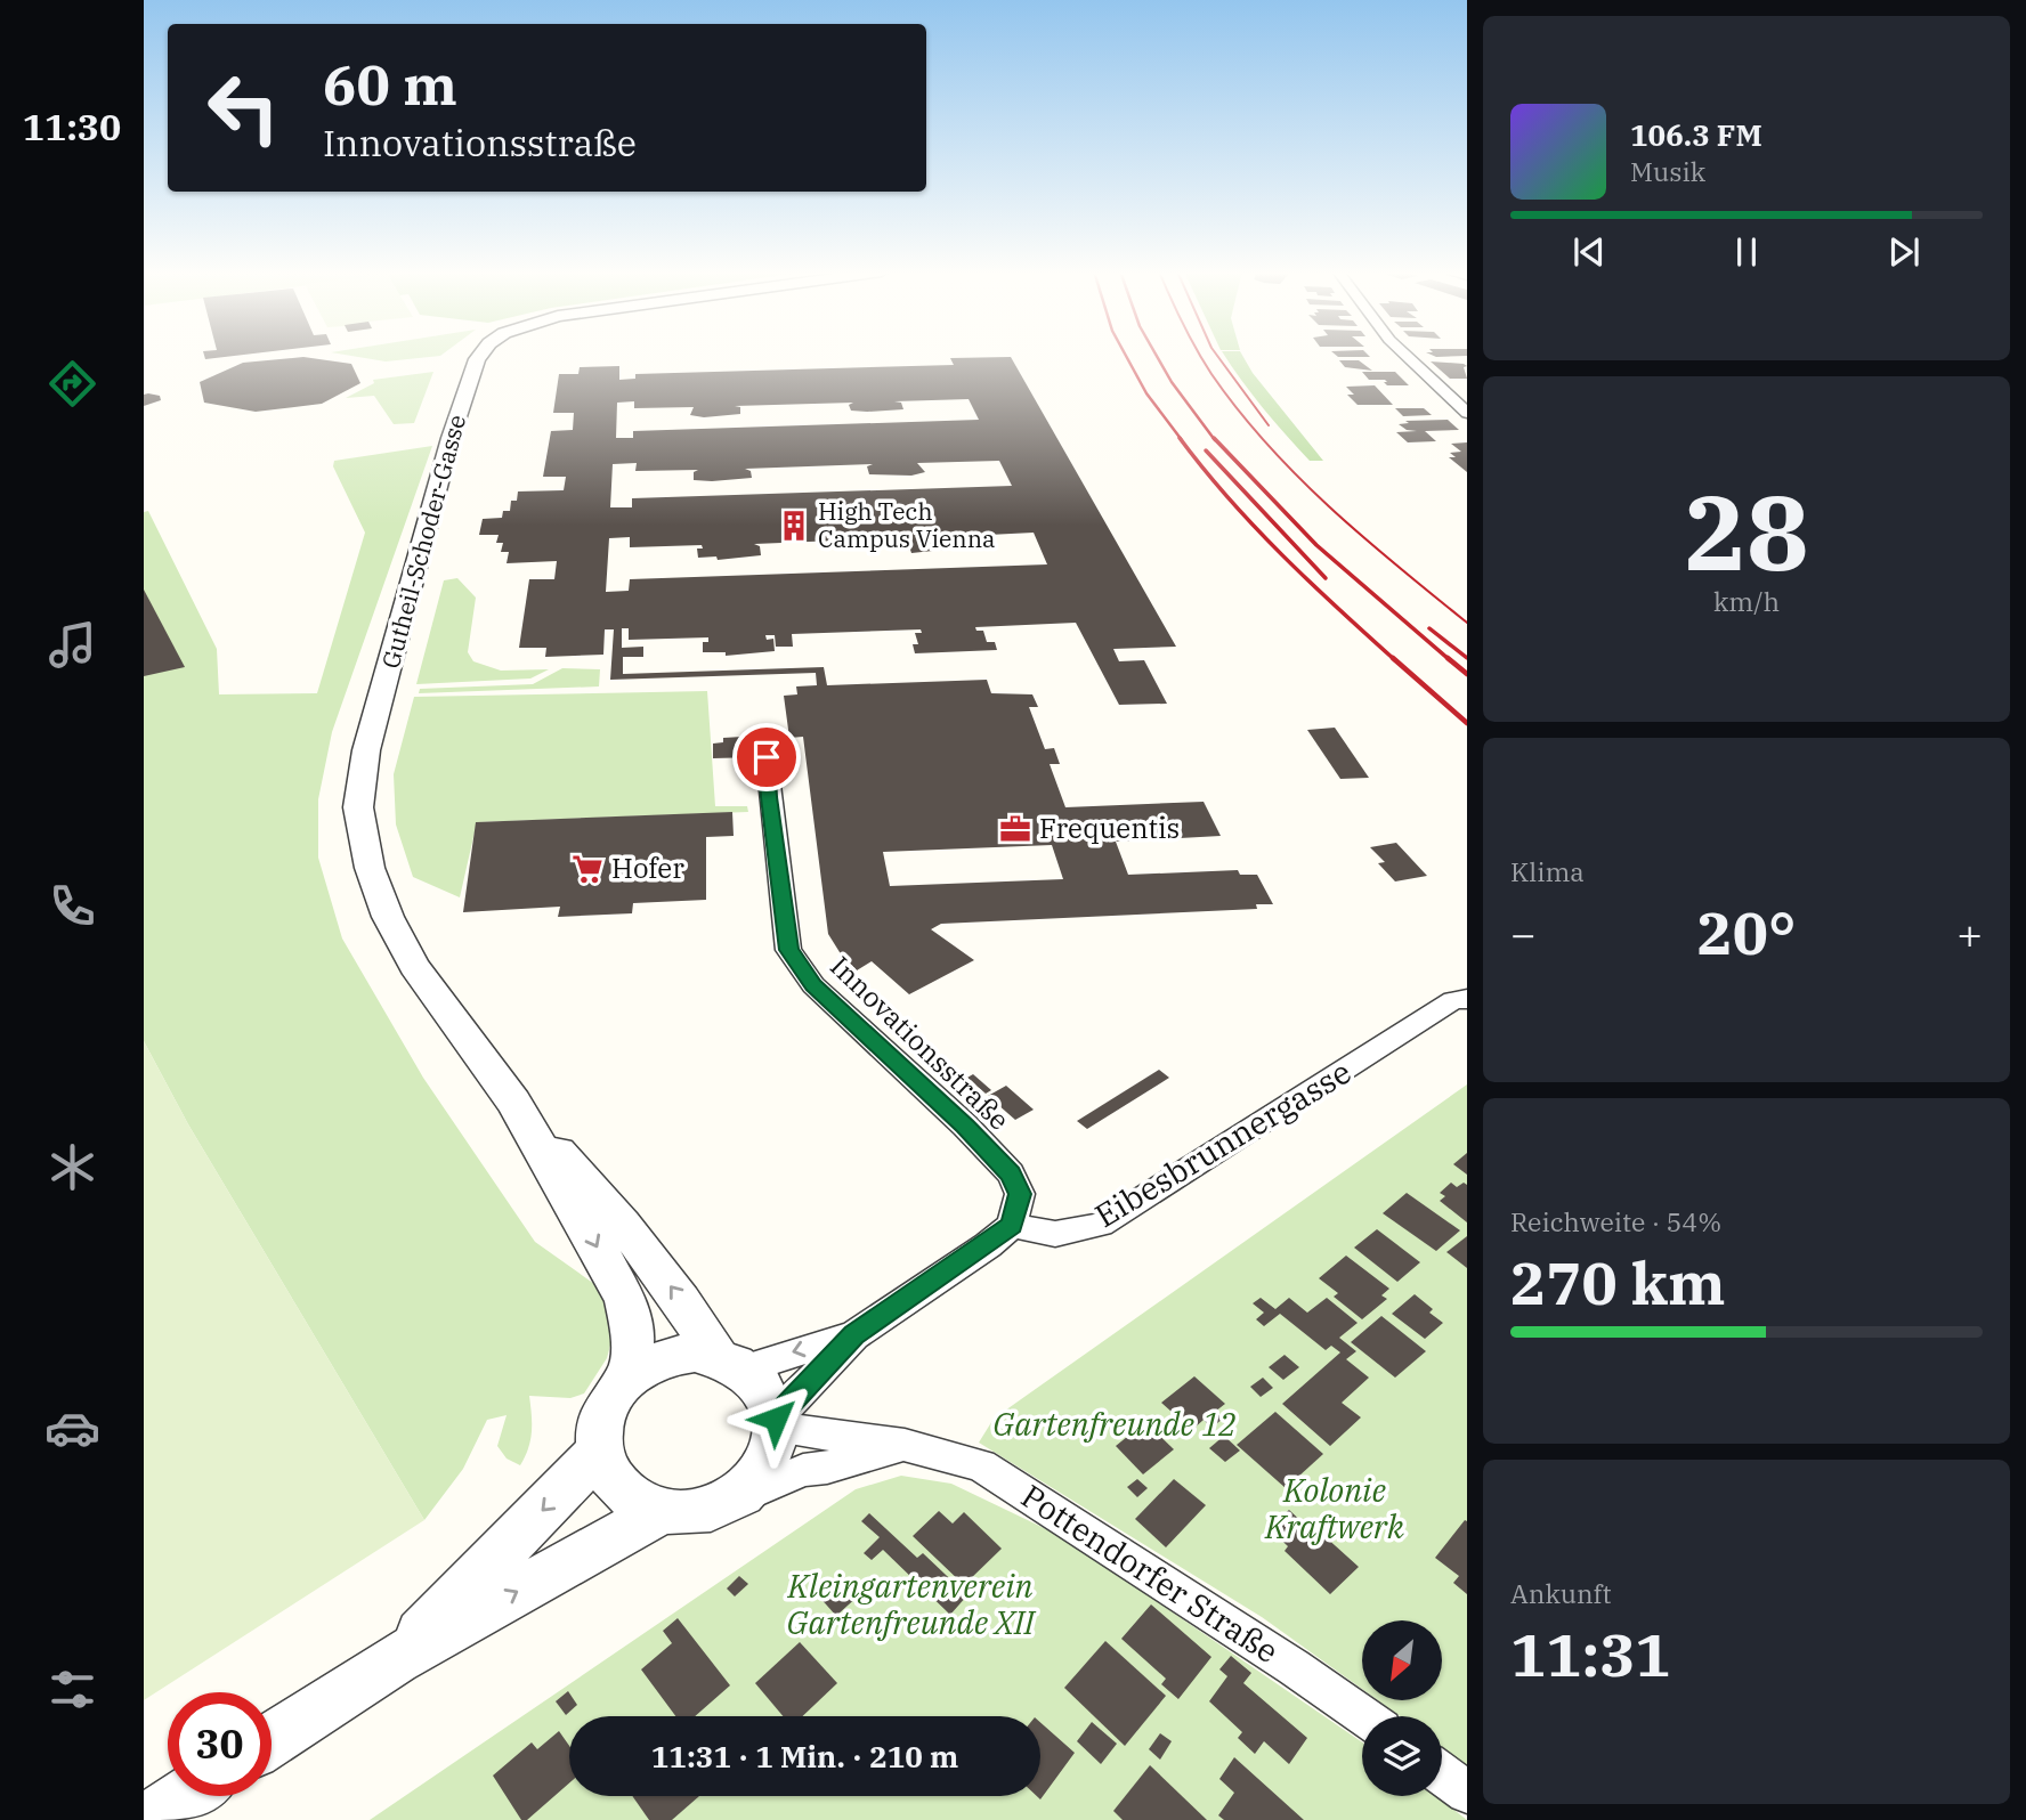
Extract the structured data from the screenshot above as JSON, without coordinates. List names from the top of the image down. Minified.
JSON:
{"streets":{"street":["Gutheil-Schoder-Gasse","Innovationsstraße","Eibesbrunnergasse","Pottendorfer Straße"]},"crossings":[["Gutheil-Schoder-Gasse","Pottendorfer Straße"],["Innovationsstraße","Eibesbrunnergasse"]],"parks":["Gartenfreunde 12","Kolonie Kraftwerk","Kleingartenverein Gartenfreunde XII"],"places":{"building":["High Tech Campus Vienna"],"office":["Frequentis"],"supermarket":["Hofer"]},"north":"bottom left","page":{"tabs":"11:30","turn":["60 m","Innovationsstraße"],"song":["106.3 FM","Musik"],"tile":[["28","km/h"],"Klima",["Reichweite · 54%","270 km"],["Ankunft","11:31"]],"heat":["−","20°","+"],"limit":"30","trip":"11:31 · 1 Min. · 210 m"}}
